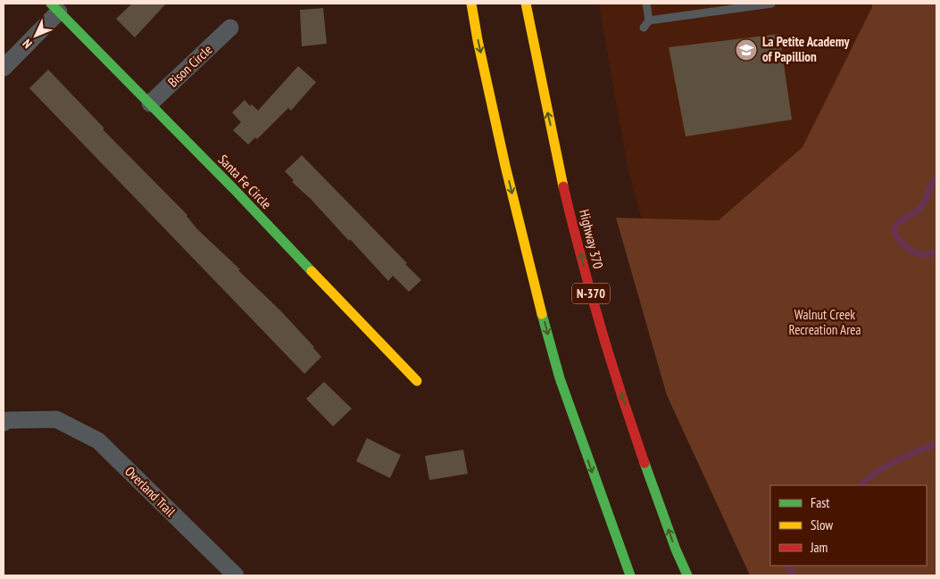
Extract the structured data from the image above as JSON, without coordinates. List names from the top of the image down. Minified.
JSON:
{"streets":{"main road":["Santa Fe Circle","Highway 370","N-370"],"street":["Bison Circle","Overland Trail"]},"crossings":[["Bison Circle","Santa Fe Circle"]],"parks":["Walnut Creek Recreation Area"],"places":{"school or university":["La Petite Academy of Papillion"]},"legend":["Fast","Slow","Jam"],"north":"bottom left"}
